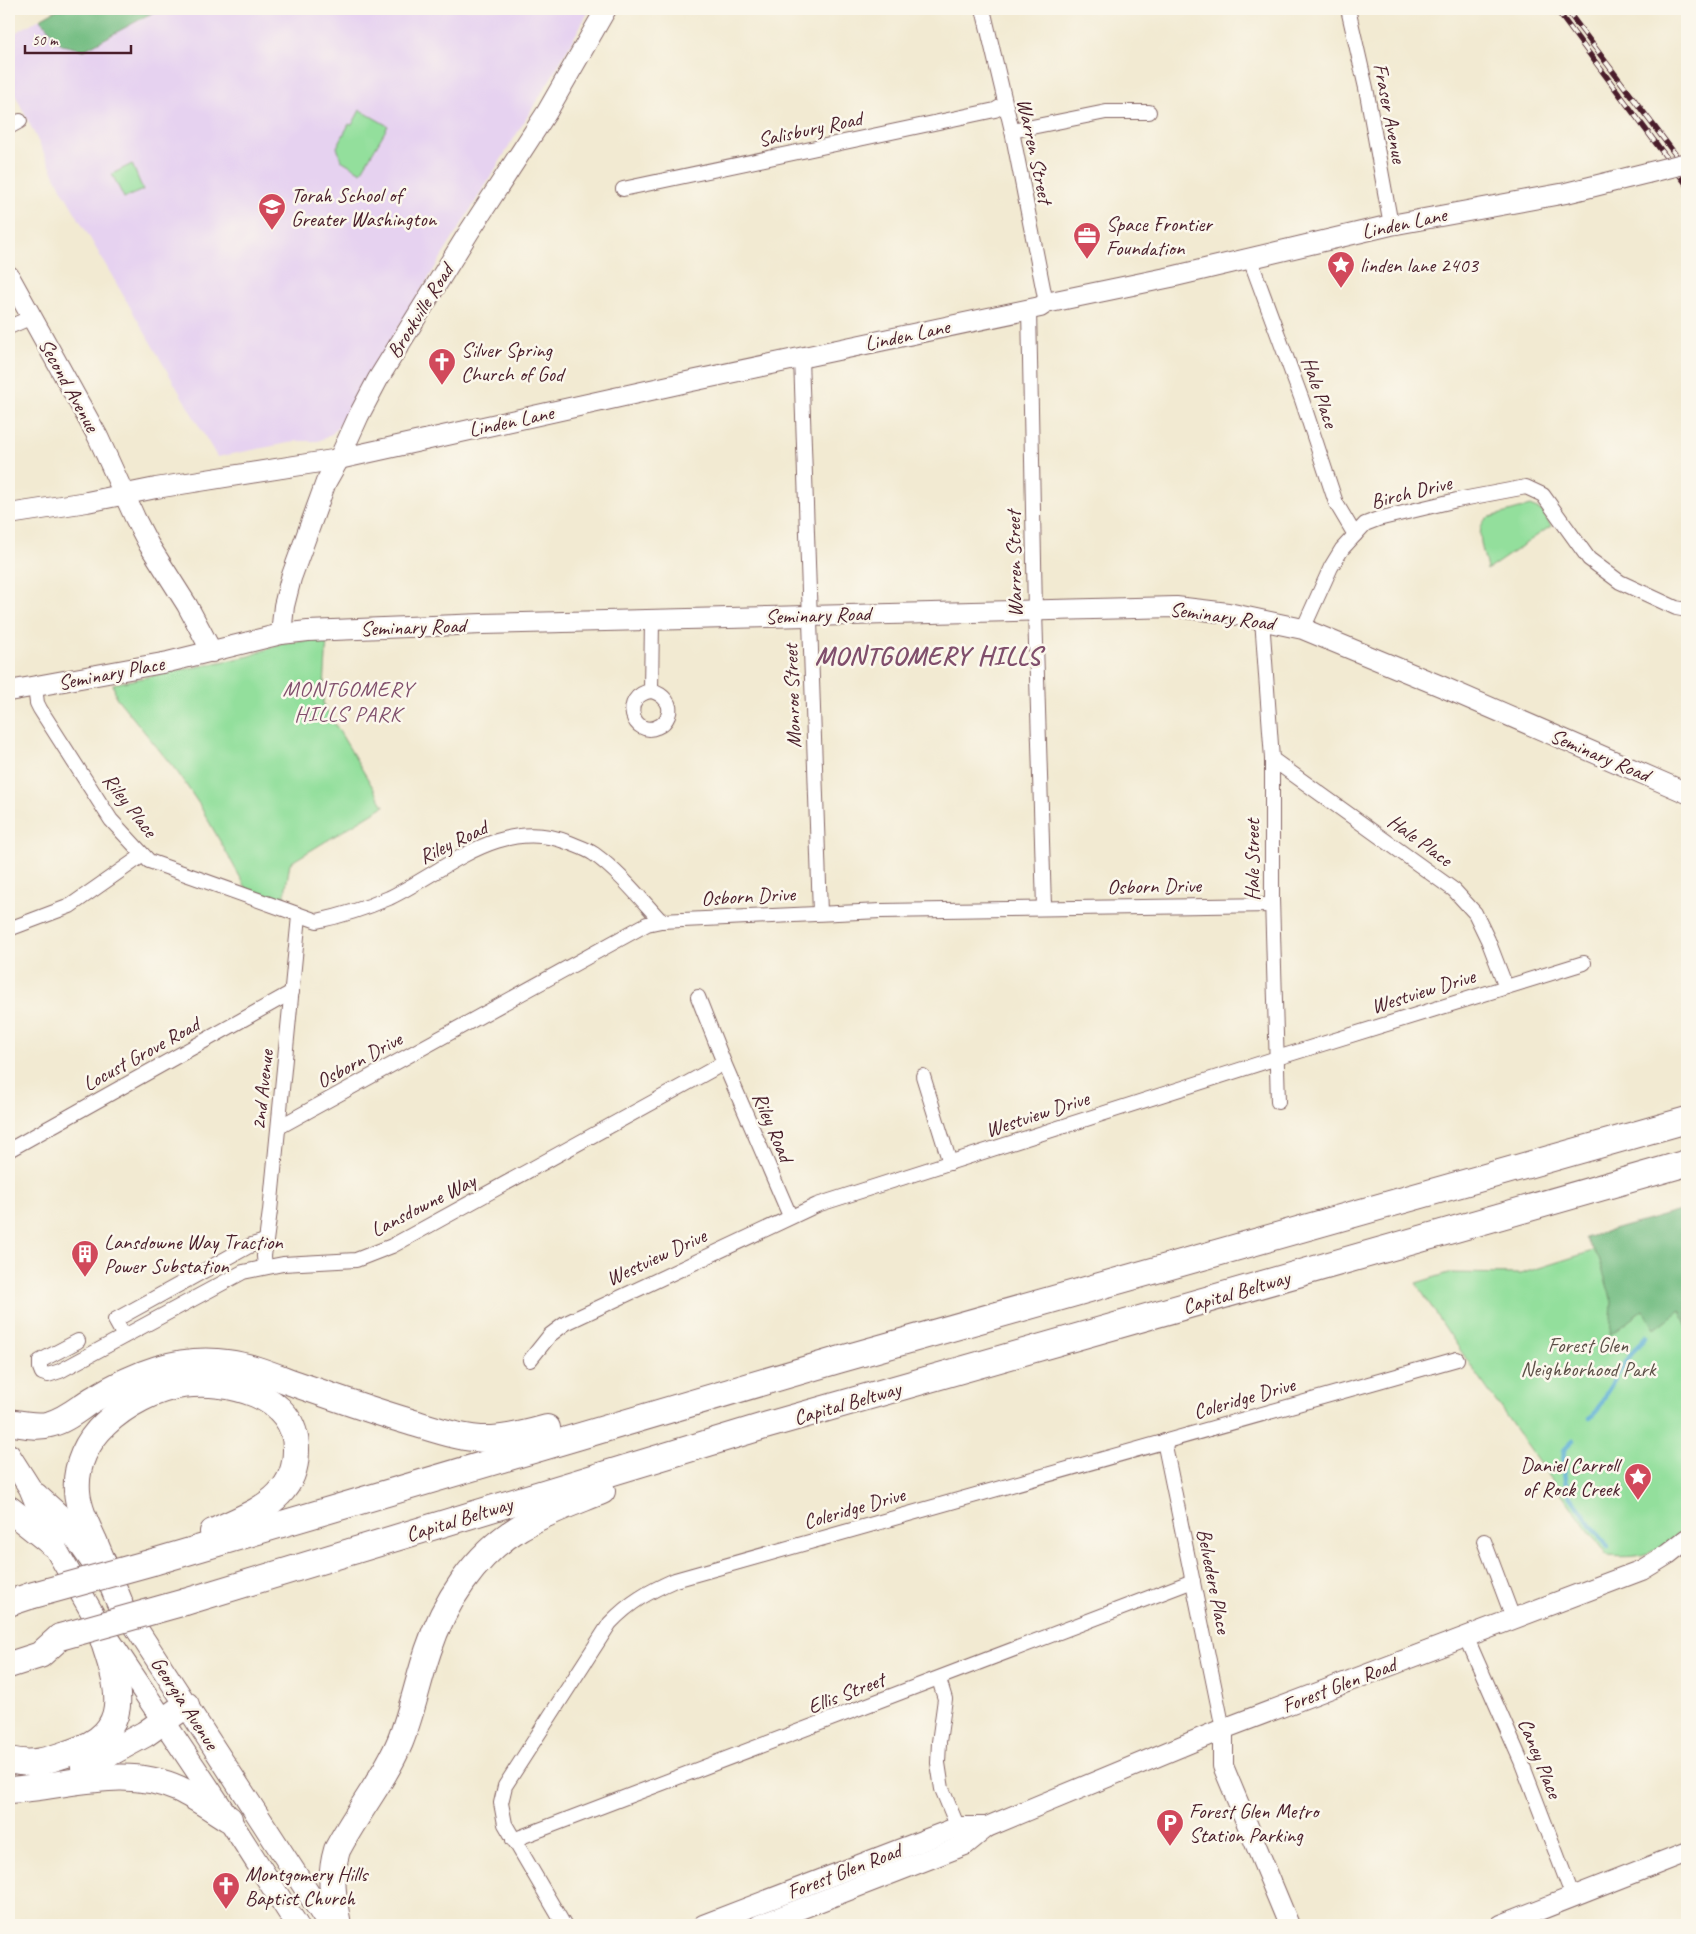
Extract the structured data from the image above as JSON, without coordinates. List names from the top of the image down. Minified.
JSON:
{"streets":{"highway":["Capital Beltway"],"main road":["Georgia Avenue"],"street":["Fraser Avenue","Salisbury Road","Warren Street","Linden Lane","Brookville Road","Second Avenue","Hale Place","Birch Drive","Seminary Road","Seminary Place","Monroe Street","Riley Place","Riley Road","Hale Street","Osborn Drive","Westview Drive","Locust Grove Road","2nd Avenue","Lansdowne Way","Coleridge Drive","Belvedere Place","Forest Glen Road","Ellis Street","Caney Place"]},"crossings":[["Fraser Avenue","Linden Lane"],["Salisbury Road","Warren Street"],["Warren Street","Linden Lane"],["Warren Street","Seminary Road"],["Warren Street","Osborn Drive"],["Linden Lane","Brookville Road"],["Linden Lane","Second Avenue"],["Linden Lane","Hale Place"],["Linden Lane","Monroe Street"],["Brookville Road","Seminary Road"],["Hale Place","Birch Drive"],["Hale Place","Hale Street"],["Hale Place","Westview Drive"],["Birch Drive","Seminary Road"],["Seminary Road","Seminary Place"],["Seminary Road","Monroe Street"],["Seminary Road","Hale Street"],["Seminary Place","Riley Place"],["Monroe Street","Osborn Drive"],["Riley Place","Riley Road"],["Riley Place","2nd Avenue"],["Riley Road","Osborn Drive"],["Riley Road","Westview Drive"],["Riley Road","2nd Avenue"],["Riley Road","Lansdowne Way"],["Hale Street","Osborn Drive"],["Hale Street","Westview Drive"],["Osborn Drive","2nd Avenue"],["Locust Grove Road","2nd Avenue"],["2nd Avenue","Lansdowne Way"],["Coleridge Drive","Belvedere Place"],["Coleridge Drive","Ellis Street"],["Belvedere Place","Forest Glen Road"],["Belvedere Place","Ellis Street"],["Forest Glen Road","Caney Place"]],"districts":["MONTGOMERY HILLS","MONTGOMERY HILLS PARK"],"parks":["Forest Glen Neighborhood Park"],"places":{"school or university":["Torah School of Greater Washington"],"office":["Space Frontier Foundation"],"place":["linden lane 2403","Daniel Carroll of Rock Creek"],"church":["Silver Spring Church of God","Montgomery Hills Baptist Church"],"building":["Lansdowne Way Traction Power Substation"],"parking":["Forest Glen Metro Station Parking"]},"scale_bar":"50 m"}
